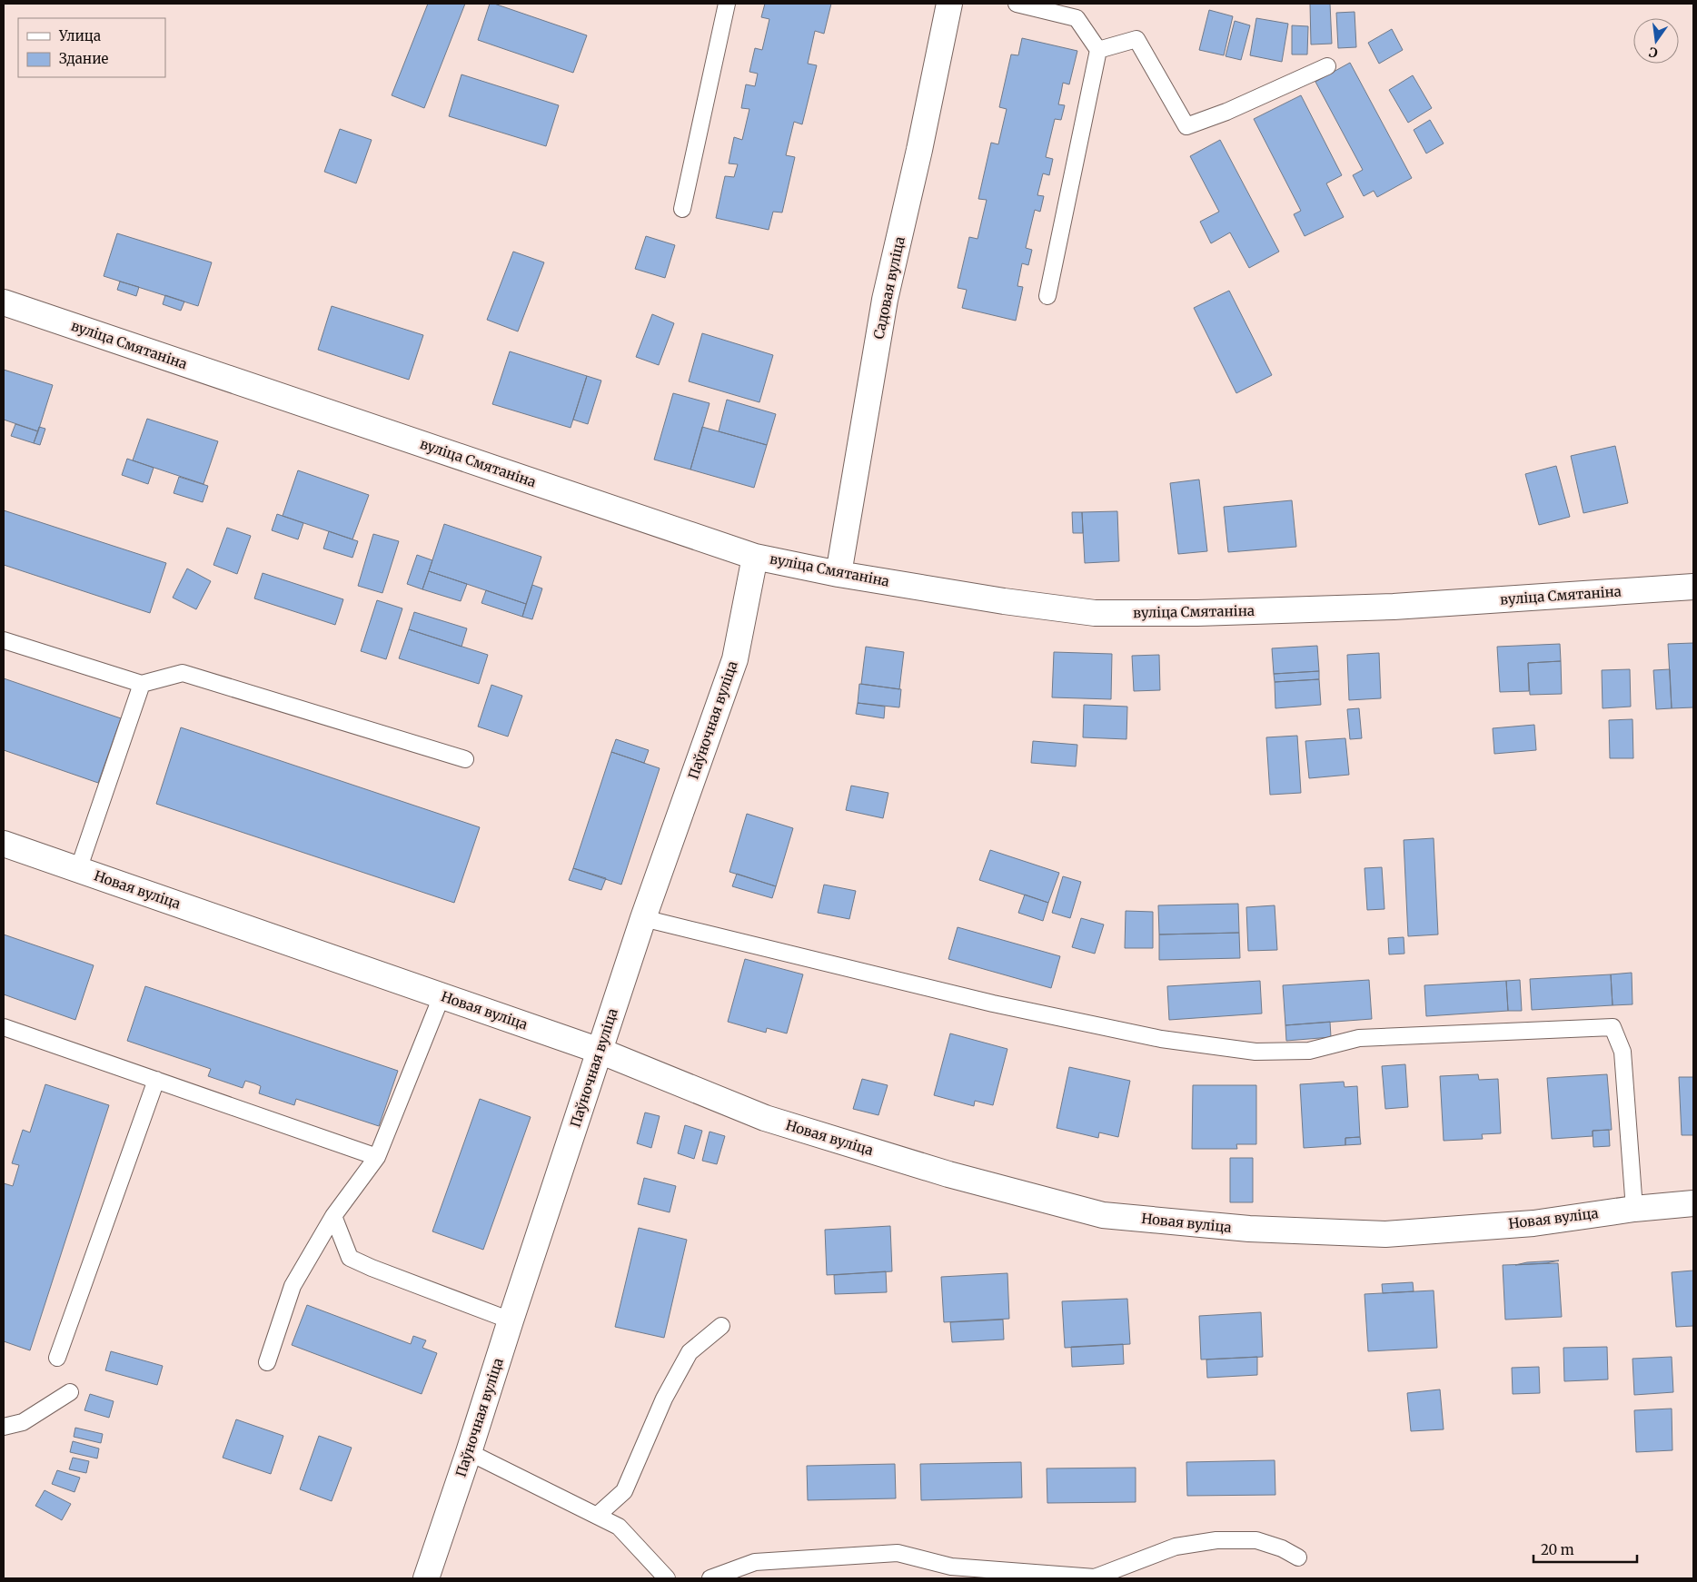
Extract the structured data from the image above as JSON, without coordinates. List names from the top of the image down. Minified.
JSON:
{"streets":{"street":["Садовая вуліца","вуліца Смятаніна","Паўночная вуліца","Новая вуліца"]},"crossings":[["Садовая вуліца","вуліца Смятаніна"],["вуліца Смятаніна","Паўночная вуліца"],["Паўночная вуліца","Новая вуліца"]],"legend":["Улица","Здание"],"scale_bar":"20 m","north":"bottom"}
